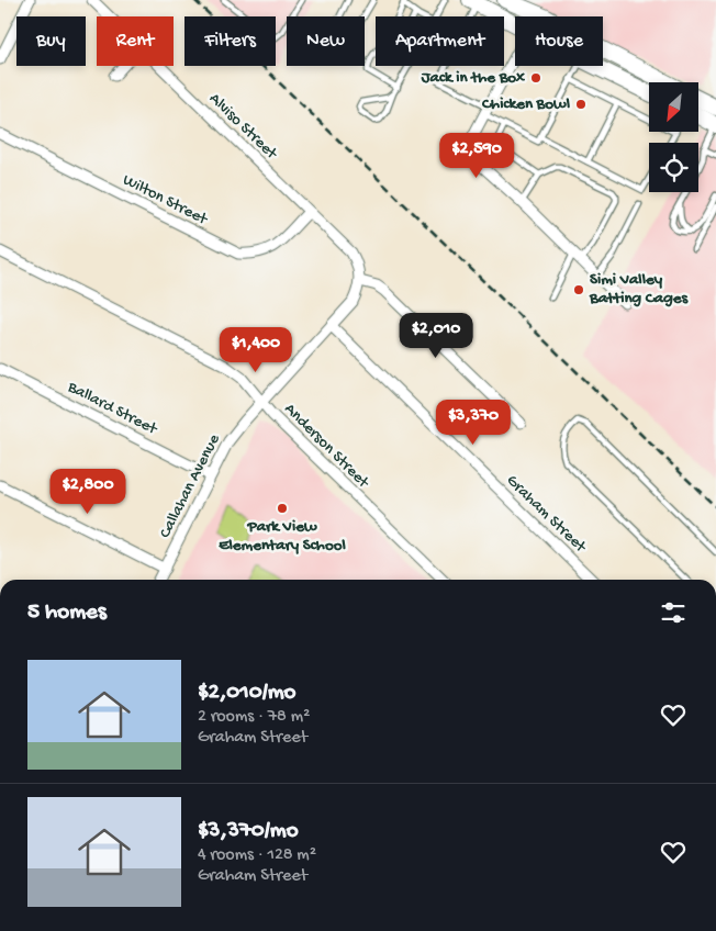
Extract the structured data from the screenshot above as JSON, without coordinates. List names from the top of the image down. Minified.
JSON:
{"streets":{"street":["Alviso Street","Wilton Street","Ballard Street","Anderson Street","Callahan Avenue","Graham Street"]},"crossings":[["Alviso Street","Wilton Street"],["Alviso Street","Callahan Avenue"],["Ballard Street","Callahan Avenue"],["Anderson Street","Callahan Avenue"],["Callahan Avenue","Graham Street"]],"places":["Jack in the Box","Chicken Bowl","Simi Valley Batting Cages","Park View Elementary School"],"north":"bottom left","page":{"chip":["Buy","Rent","Filters","New","Apartment","House"],"price":["$2,590","$2,010","$1,400","$3,370","$2,800"],"heading":"5 homes","list":[{"name":"$2,010/mo","note":"2 rooms · 78 m² · Graham Street"},{"name":"$3,370/mo","note":"4 rooms · 128 m² · Graham Street"}]}}
